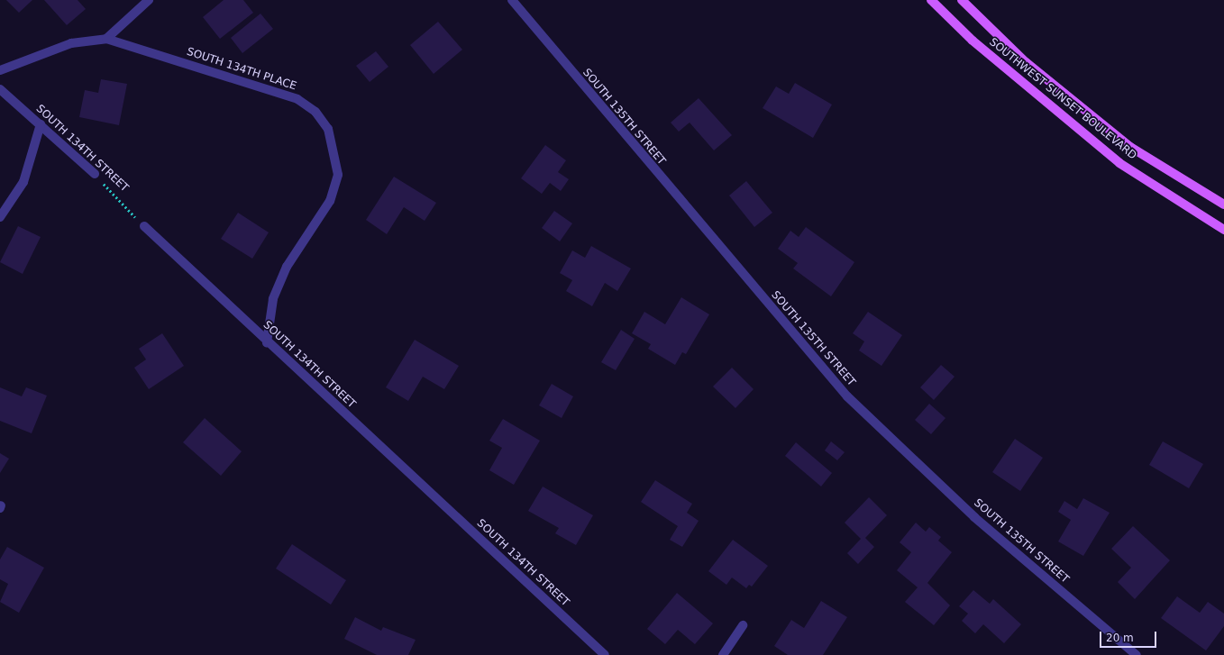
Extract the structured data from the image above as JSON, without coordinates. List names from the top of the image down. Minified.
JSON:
{"streets":{"main road":["SOUTHWEST SUNSET BOULEVARD"],"street":["SOUTH 134TH PLACE","SOUTH 135TH STREET","SOUTH 134TH STREET"]},"crossings":[["SOUTH 134TH PLACE","SOUTH 134TH STREET"]],"scale_bar":"20 m"}
